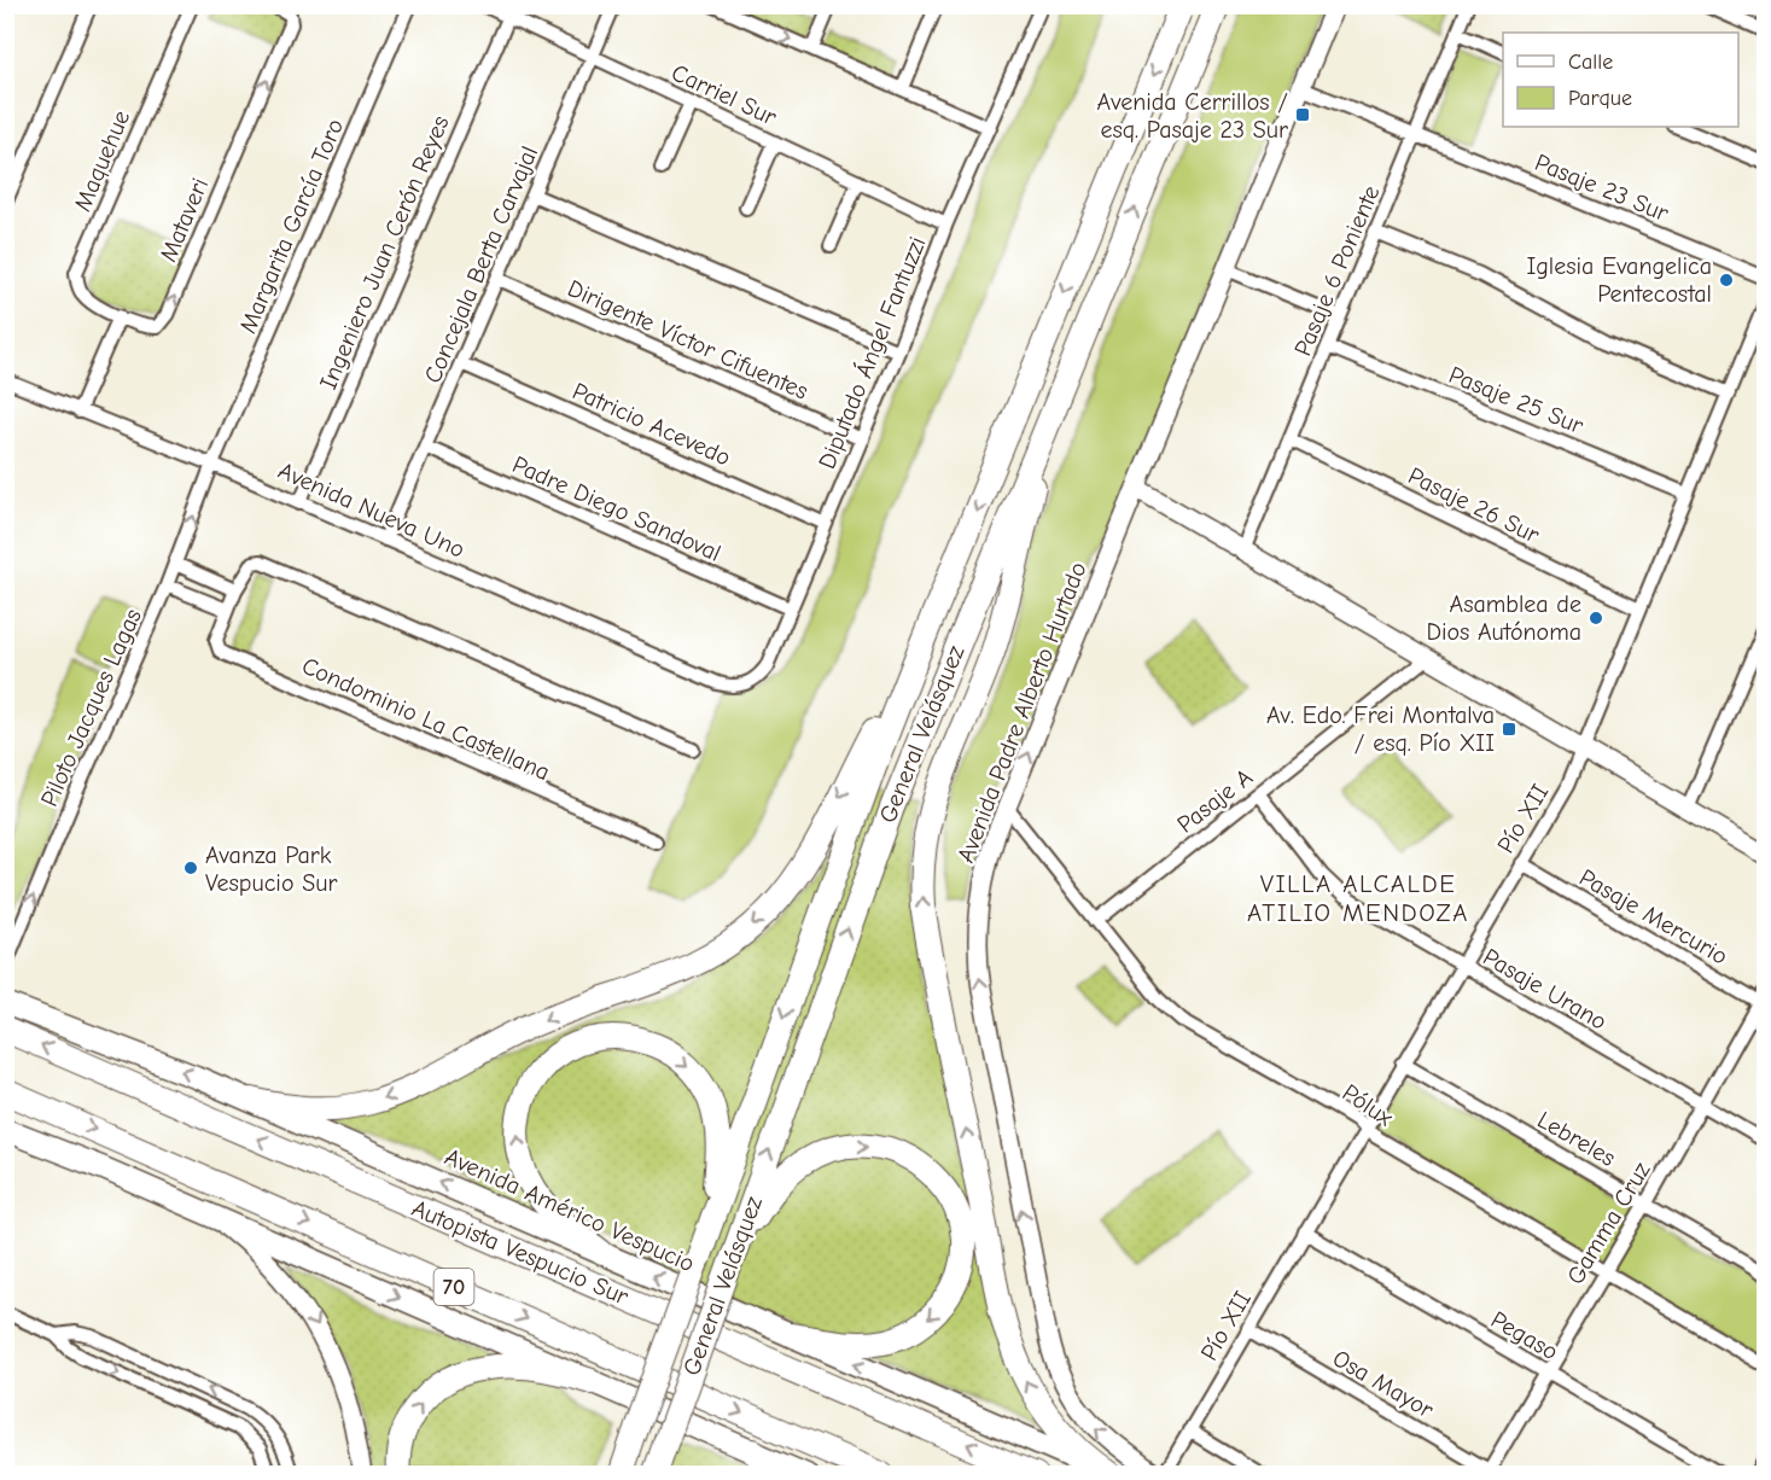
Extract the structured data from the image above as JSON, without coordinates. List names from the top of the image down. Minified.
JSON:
{"streets":{"highway":["General Velásquez","Autopista Vespucio Sur","70"],"main road":["Avenida Américo Vespucio"],"street":["Carriel Sur","Maquehue","Pasaje 23 Sur","Mataveri","Margarita García Toro","Ingeniero Juan Cerón Reyes","Concejala Berta Carvajal","Pasaje 6 Poniente","Dirigente Víctor Cifuentes","Diputado Ángel Fantuzzi","Pasaje 25 Sur","Patricio Acevedo","Pasaje 26 Sur","Padre Diego Sandoval","Avenida Nueva Uno","Piloto Jacques Lagas","Avenida Padre Alberto Hurtado","Condominio La Castellana","Pasaje A","Pío XII","Pasaje Mercurio","Pasaje Urano","Pólux","Lebreles","Gamma Cruz","Pegaso","Osa Mayor"]},"crossings":[["Carriel Sur","Ingeniero Juan Cerón Reyes"],["Carriel Sur","Concejala Berta Carvajal"],["Carriel Sur","Diputado Ángel Fantuzzi"],["Maquehue","Mataveri"],["Pasaje 23 Sur","Pasaje 6 Poniente"],["Pasaje 23 Sur","Avenida Padre Alberto Hurtado"],["Margarita García Toro","Avenida Nueva Uno"],["Margarita García Toro","Piloto Jacques Lagas"],["Ingeniero Juan Cerón Reyes","Avenida Nueva Uno"],["Concejala Berta Carvajal","Dirigente Víctor Cifuentes"],["Concejala Berta Carvajal","Patricio Acevedo"],["Concejala Berta Carvajal","Padre Diego Sandoval"],["Concejala Berta Carvajal","Avenida Nueva Uno"],["Pasaje 6 Poniente","Pasaje 25 Sur"],["Pasaje 6 Poniente","Pasaje 26 Sur"],["Dirigente Víctor Cifuentes","Diputado Ángel Fantuzzi"],["Diputado Ángel Fantuzzi","Patricio Acevedo"],["Diputado Ángel Fantuzzi","Padre Diego Sandoval"],["Diputado Ángel Fantuzzi","Avenida Nueva Uno"],["Pasaje 25 Sur","Pío XII"],["Pasaje 26 Sur","Pío XII"],["Avenida Nueva Uno","Piloto Jacques Lagas"],["Avenida Padre Alberto Hurtado","Pólux"],["Pasaje A","Pasaje Urano"],["Pasaje A","Pólux"],["Pío XII","Pasaje Mercurio"],["Pío XII","Pasaje Urano"],["Pío XII","Pólux"],["Pío XII","Lebreles"],["Pío XII","Pegaso"],["Pío XII","Osa Mayor"],["Pasaje Mercurio","Gamma Cruz"],["Pasaje Urano","Gamma Cruz"],["Pólux","Gamma Cruz"],["Lebreles","Gamma Cruz"],["Gamma Cruz","Pegaso"],["Gamma Cruz","Osa Mayor"]],"one_way":["Mataveri","Piloto Jacques Lagas","Avenida Padre Alberto Hurtado"],"districts":["VILLA ALCALDE ATILIO MENDOZA"],"places":{"transit":["Avenida Cerrillos / esq. Pasaje 23 Sur","Av. Edo. Frei Montalva / esq. Pío XII"],"other":["Iglesia Evangelica Pentecostal","Asamblea de Dios Autónoma","Avanza Park Vespucio Sur"]},"legend":["Calle","Parque"]}
